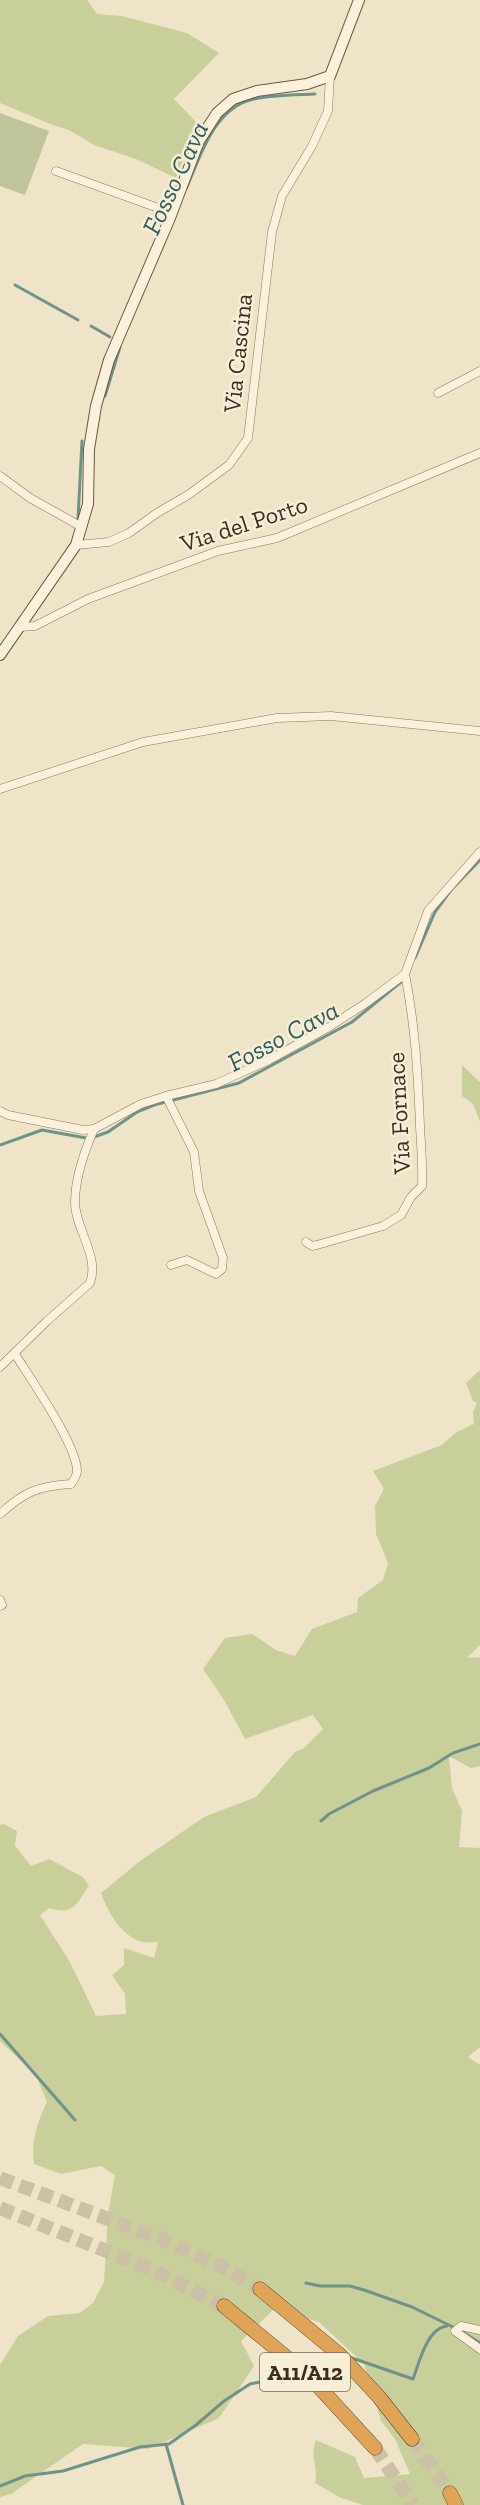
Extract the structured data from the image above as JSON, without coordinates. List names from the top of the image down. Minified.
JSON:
{"streets":{"highway":["A11/A12"],"street":["Via Cascina","Via del Porto","Via Fornace"]},"water":["Fosso Cava"]}
